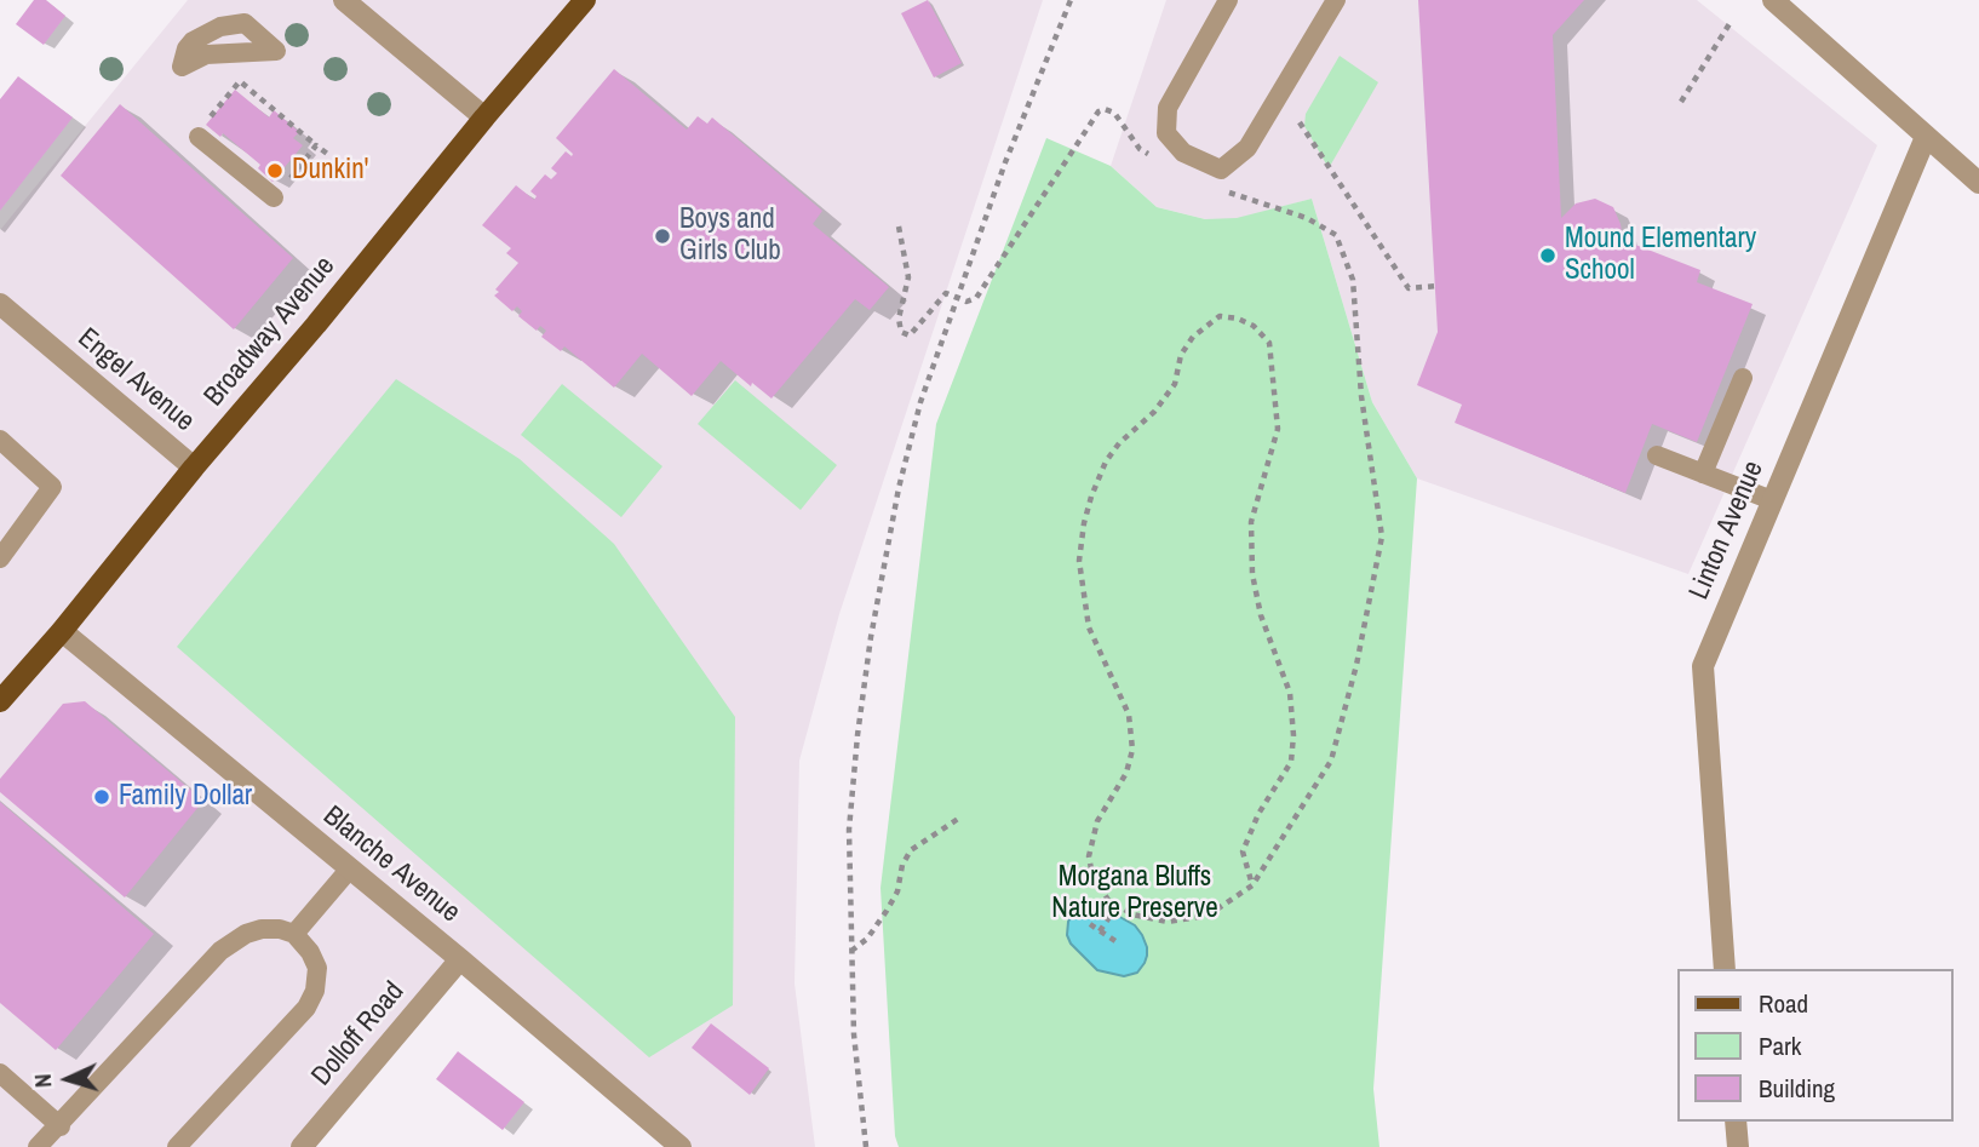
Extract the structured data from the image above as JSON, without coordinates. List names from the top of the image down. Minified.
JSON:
{"streets":{"main road":["Broadway Avenue"],"street":["Engel Avenue","Linton Avenue","Blanche Avenue","Dolloff Road"]},"crossings":[["Broadway Avenue","Engel Avenue"],["Broadway Avenue","Blanche Avenue"],["Blanche Avenue","Dolloff Road"]],"parks":["Morgana Bluffs Nature Preserve"],"places":["Dunkin'","Boys and Girls Club","Mound Elementary School","Family Dollar"],"legend":["Road","Park","Building"],"north":"left"}
